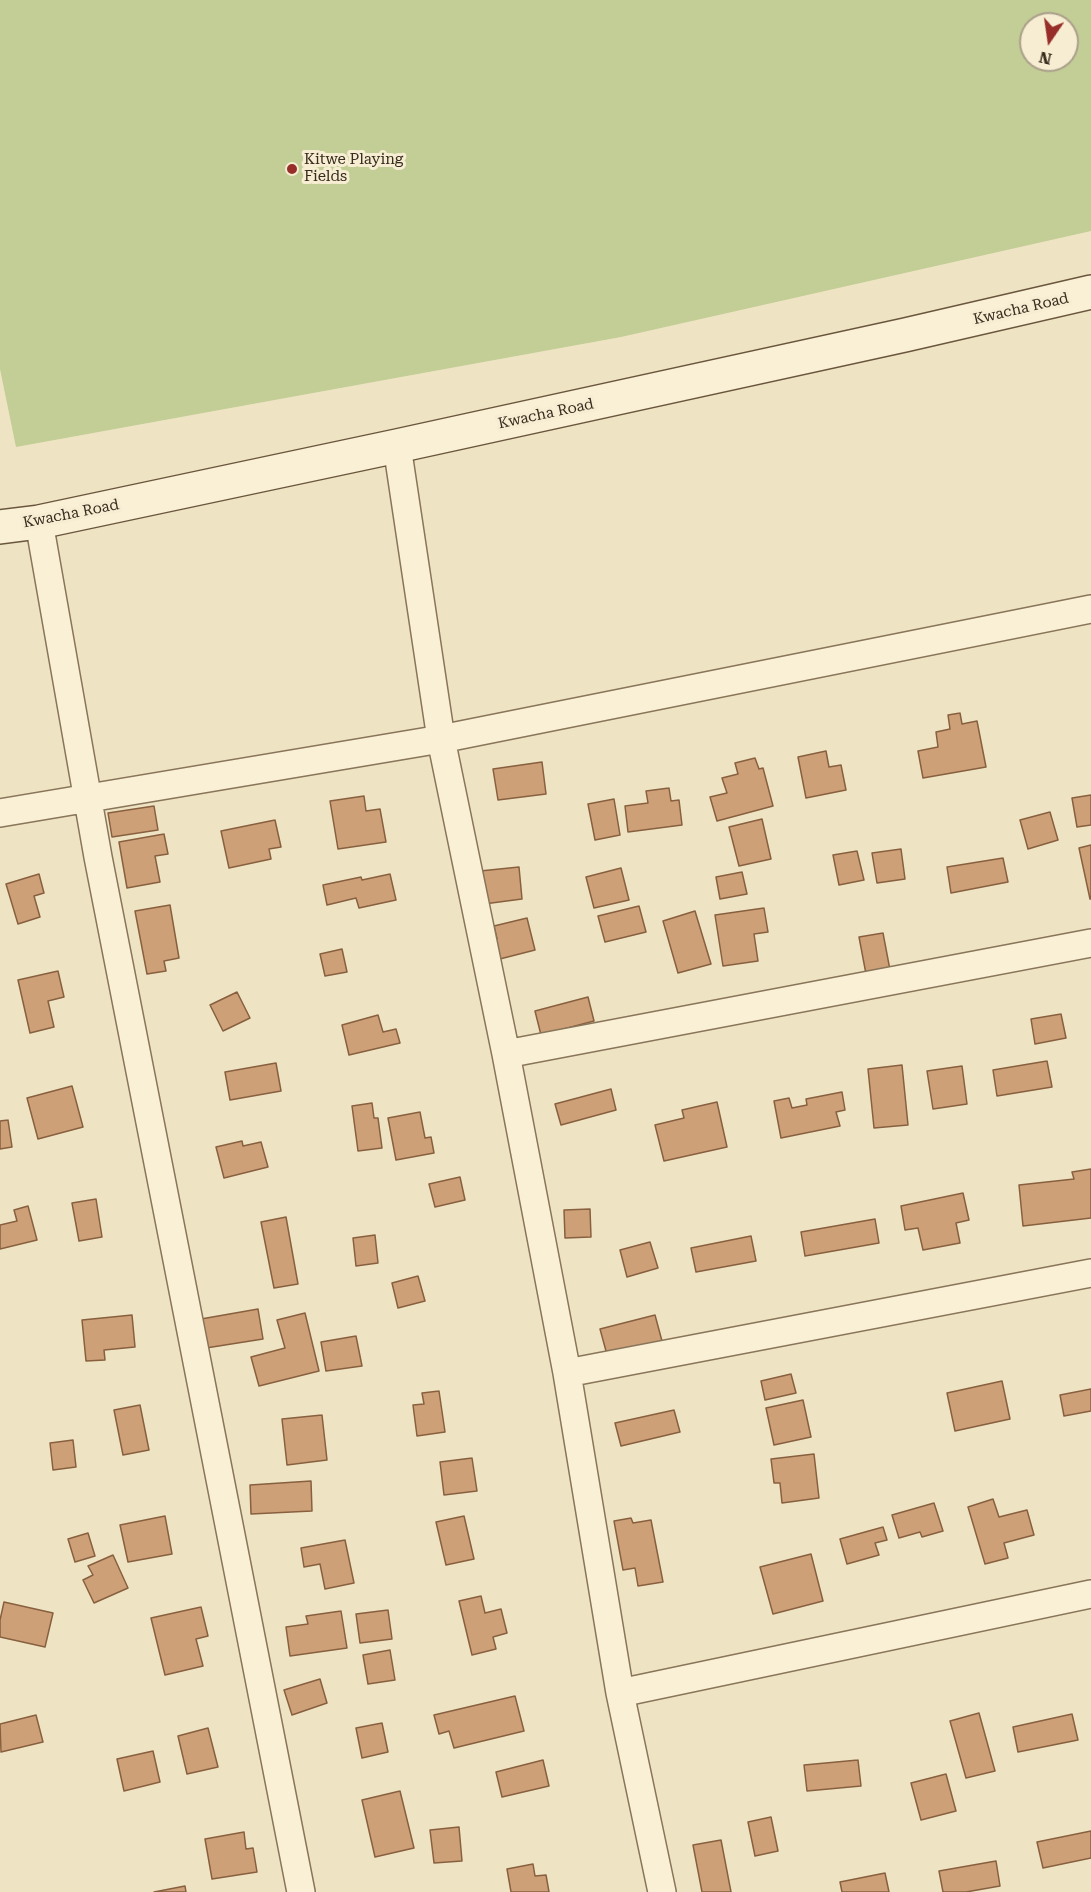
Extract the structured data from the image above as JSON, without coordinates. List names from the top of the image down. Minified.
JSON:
{"streets":{"main road":["Kwacha Road"]},"places":["Kitwe Playing Fields"],"north":"bottom"}
